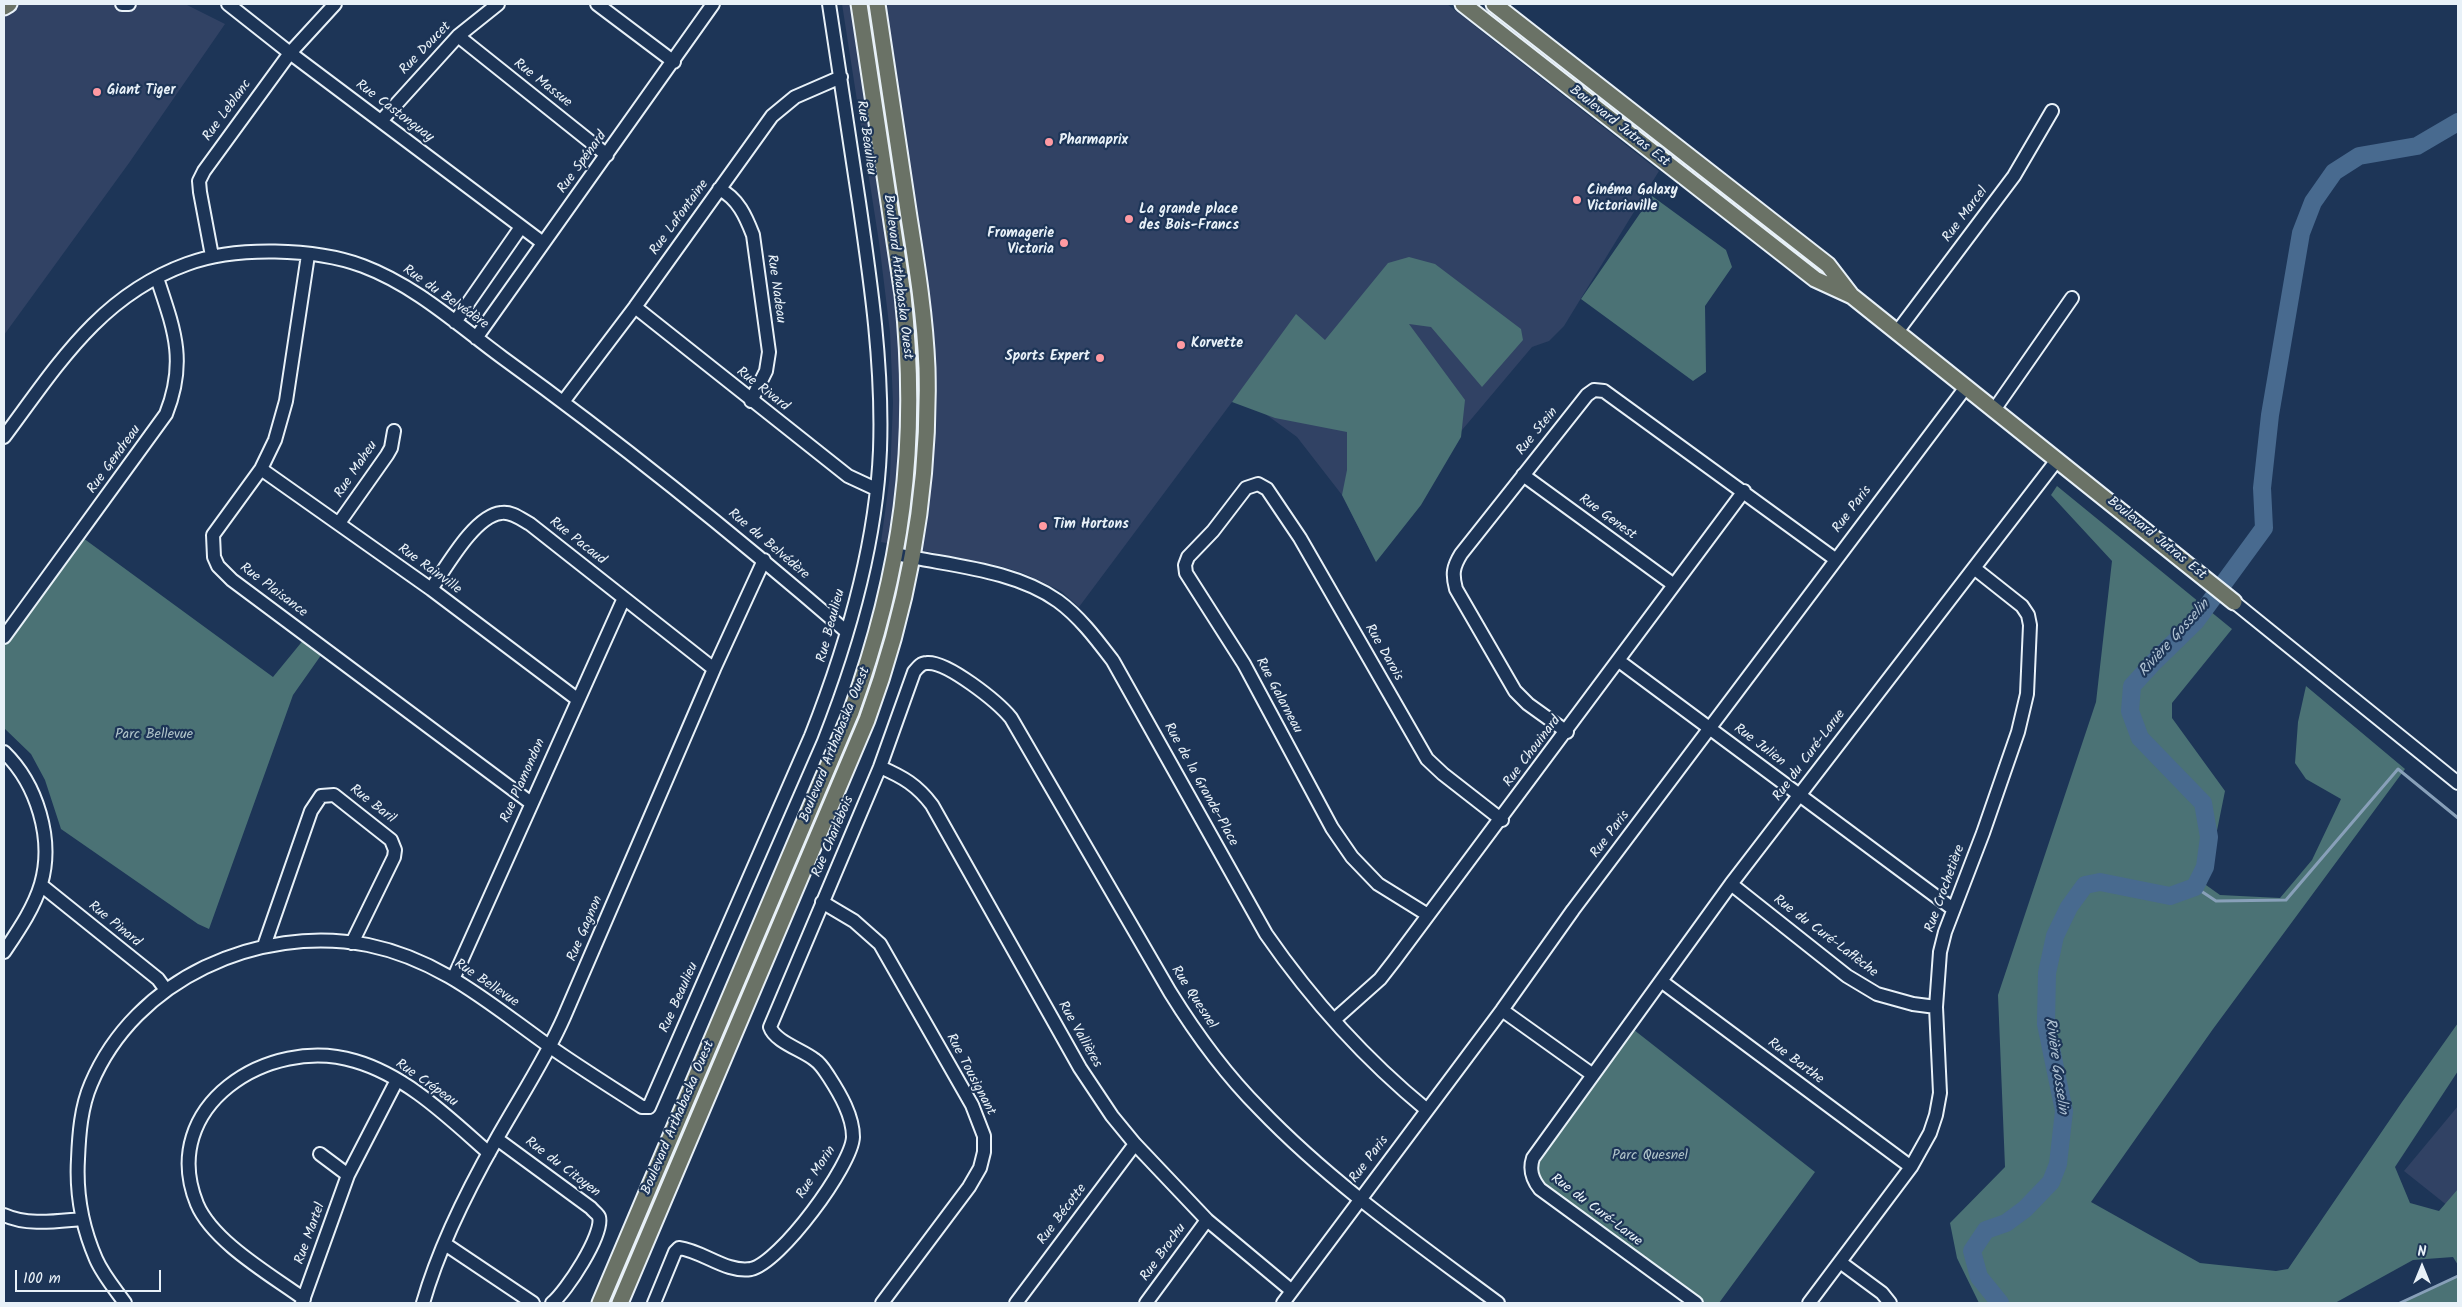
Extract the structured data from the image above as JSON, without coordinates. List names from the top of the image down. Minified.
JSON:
{"streets":{"main road":["Boulevard Jutras Est","Boulevard Arthabaska Ouest"],"street":["Rue Doucet","Rue Massue","Rue Leblanc","Rue Castonguay","Rue Beaulieu","Rue Spénard","Rue Marcel","Rue Lafontaine","Rue Nadeau","Rue du Belvédère","Rue Rivard","Rue Stein","Rue Gendreau","Rue Maheu","Rue Paris","Rue Genest","Rue Pacaud","Rue Rainville","Rue Plaisance","Rue Darois","Rue Galarneau","Rue Julien","Rue Chouinard","Rue du Curé-Larue","Rue Plamondon","Rue de la Grande-Place","Rue Baril","Rue Charlebois","Rue Crochetière","Rue Pinard","Rue Gagnon","Rue du Curé-Laflèche","Rue Bellevue","Rue Quesnel","Rue Vallières","Rue Barthe","Rue Tousignant","Rue Crépeau","Rue du Citoyen","Rue Morin","Rue Bécotte","Rue Martel","Rue Brochu"]},"crossings":[["Rue Doucet","Rue Massue"],["Rue Doucet","Rue Castonguay"],["Rue Massue","Rue Spénard"],["Rue Leblanc","Rue Castonguay"],["Rue Leblanc","Rue du Belvédère"],["Rue Castonguay","Rue Spénard"],["Boulevard Jutras Est","Rue Marcel"],["Boulevard Jutras Est","Rue Paris"],["Boulevard Jutras Est","Rue du Curé-Larue"],["Rue Beaulieu","Rue Lafontaine"],["Rue Beaulieu","Rue du Belvédère"],["Rue Beaulieu","Rue Rivard"],["Rue Beaulieu","Rue Gagnon"],["Rue Beaulieu","Rue Bellevue"],["Rue Spénard","Rue du Belvédère"],["Rue Lafontaine","Rue Nadeau"],["Rue Lafontaine","Rue du Belvédère"],["Rue Lafontaine","Rue Rivard"],["Boulevard Arthabaska Ouest","Rue de la Grande-Place"],["Rue Nadeau","Rue Rivard"],["Rue du Belvédère","Rue Gendreau"],["Rue du Belvédère","Rue Plaisance"],["Rue du Belvédère","Rue Gagnon"],["Rue Stein","Rue Paris"],["Rue Stein","Rue Genest"],["Rue Stein","Rue Chouinard"],["Rue Maheu","Rue Rainville"],["Rue Paris","Rue Julien"],["Rue Paris","Rue de la Grande-Place"],["Rue Paris","Rue Quesnel"],["Rue Paris","Rue Vallières"],["Rue Genest","Rue Chouinard"],["Rue Pacaud","Rue Rainville"],["Rue Pacaud","Rue Plamondon"],["Rue Pacaud","Rue Gagnon"],["Rue Rainville","Rue Plaisance"],["Rue Rainville","Rue Plamondon"],["Rue Plaisance","Rue Plamondon"],["Rue Darois","Rue Galarneau"],["Rue Darois","Rue Chouinard"],["Rue Galarneau","Rue Chouinard"],["Rue Julien","Rue Chouinard"],["Rue Julien","Rue du Curé-Larue"],["Rue Julien","Rue Crochetière"],["Rue Chouinard","Rue de la Grande-Place"],["Rue du Curé-Larue","Rue Crochetière"],["Rue du Curé-Larue","Rue du Curé-Laflèche"],["Rue du Curé-Larue","Rue Barthe"],["Rue Plamondon","Rue Bellevue"],["Rue Baril","Rue Bellevue"],["Rue Charlebois","Rue Quesnel"],["Rue Charlebois","Rue Vallières"],["Rue Charlebois","Rue Tousignant"],["Rue Charlebois","Rue Morin"],["Rue Crochetière","Rue du Curé-Laflèche"],["Rue Crochetière","Rue Barthe"],["Rue Pinard","Rue Bellevue"],["Rue Gagnon","Rue Bellevue"],["Rue Gagnon","Rue Crépeau"],["Rue Gagnon","Rue du Citoyen"],["Rue Vallières","Rue Bécotte"],["Rue Vallières","Rue Brochu"],["Rue Crépeau","Rue Martel"]],"water":["Rivière Gosselin"],"parks":["Parc Bellevue","Parc Quesnel"],"places":["Giant Tiger","Pharmaprix","Cinéma Galaxy Victoriaville","La grande place des Bois-Francs","Fromagerie Victoria","Korvette","Sports Expert","Tim Hortons"],"scale_bar":"100 m","north":"top"}
